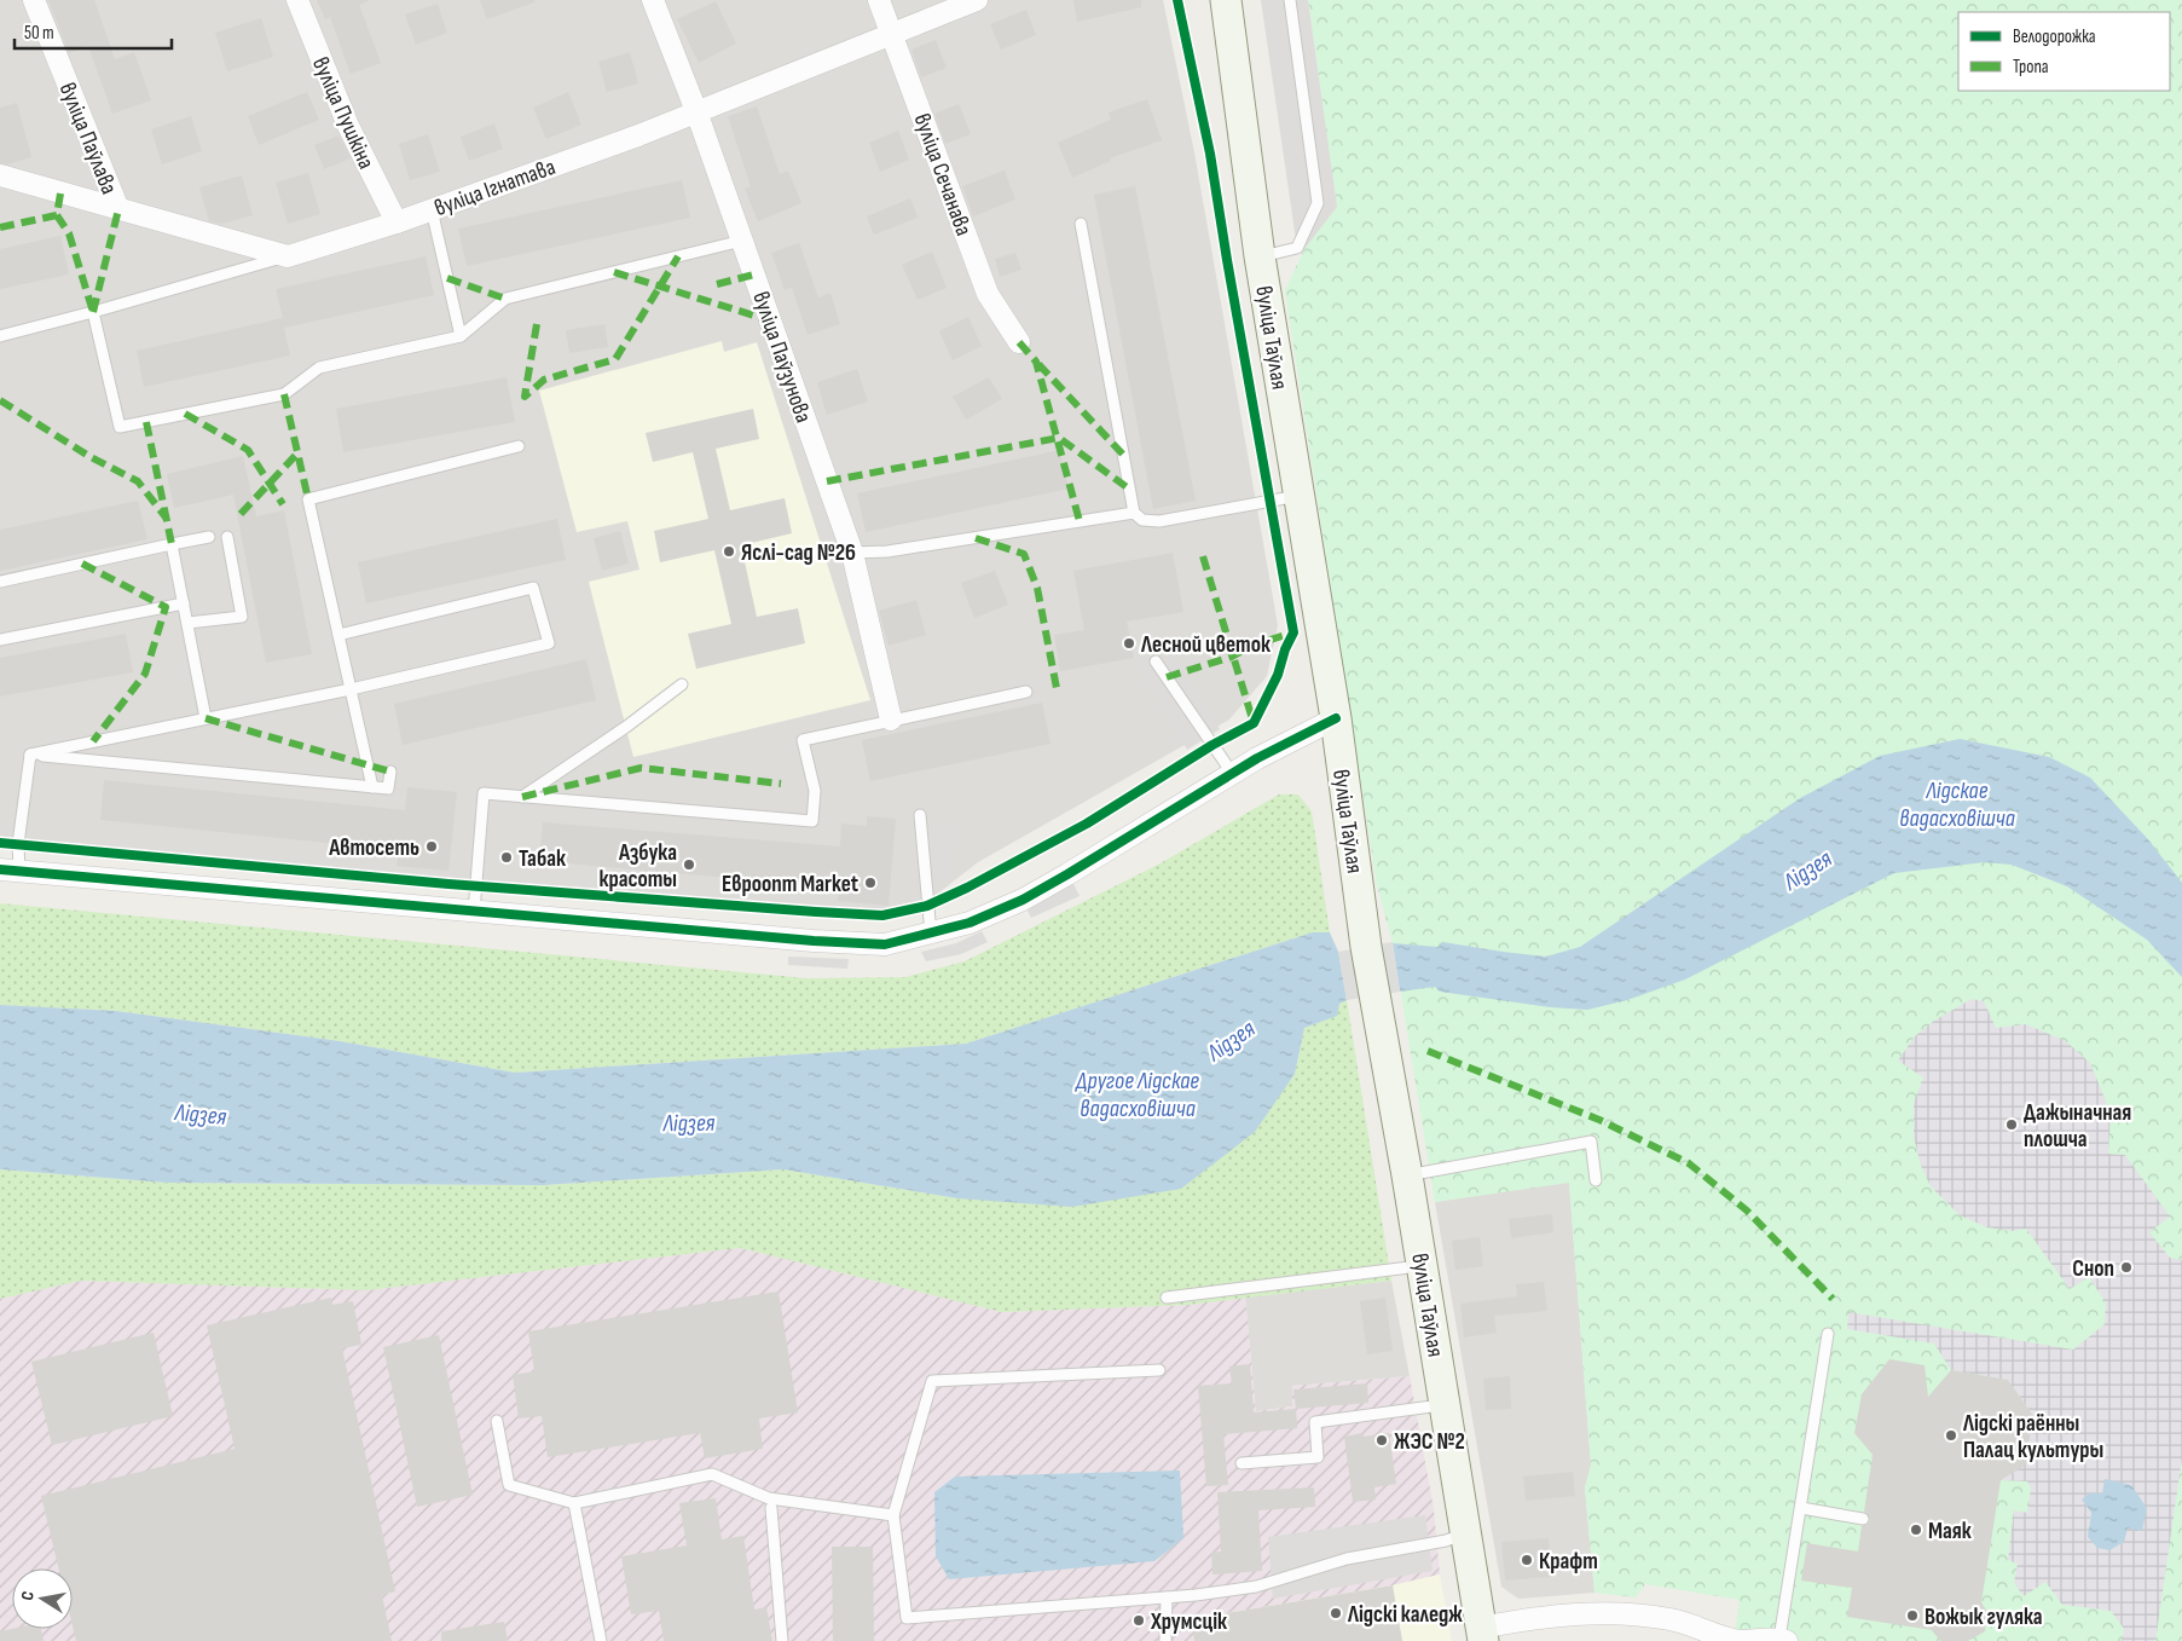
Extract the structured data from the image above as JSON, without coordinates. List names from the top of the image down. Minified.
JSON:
{"streets":{"main road":["вуліца Таўлая"],"street":["вуліца Пушкіна","вуліца Паўлава","вуліца Сечанава","вуліца Ігнатава","вуліца Паўзунова"]},"crossings":[["вуліца Пушкіна","вуліца Ігнатава"],["вуліца Сечанава","вуліца Ігнатава"],["вуліца Ігнатава","вуліца Паўзунова"]],"water":["Лідскае вадасховішча","Лідзея","Другое Лідскае вадасховішча"],"places":["Яслі-сад №26","Лесной цветок","Автосеть","Табак","Азбука красоты","Евроопт Market","Дажыначная плошча","Сноп","Лідскі раённы Палац культуры","ЖЭС №2","Маяк","Крафт","Лідскі каледж","Вожык гуляка","Хрумсцік"],"legend":["Велодорожка","Тропа"],"scale_bar":"50 m","north":"left"}
